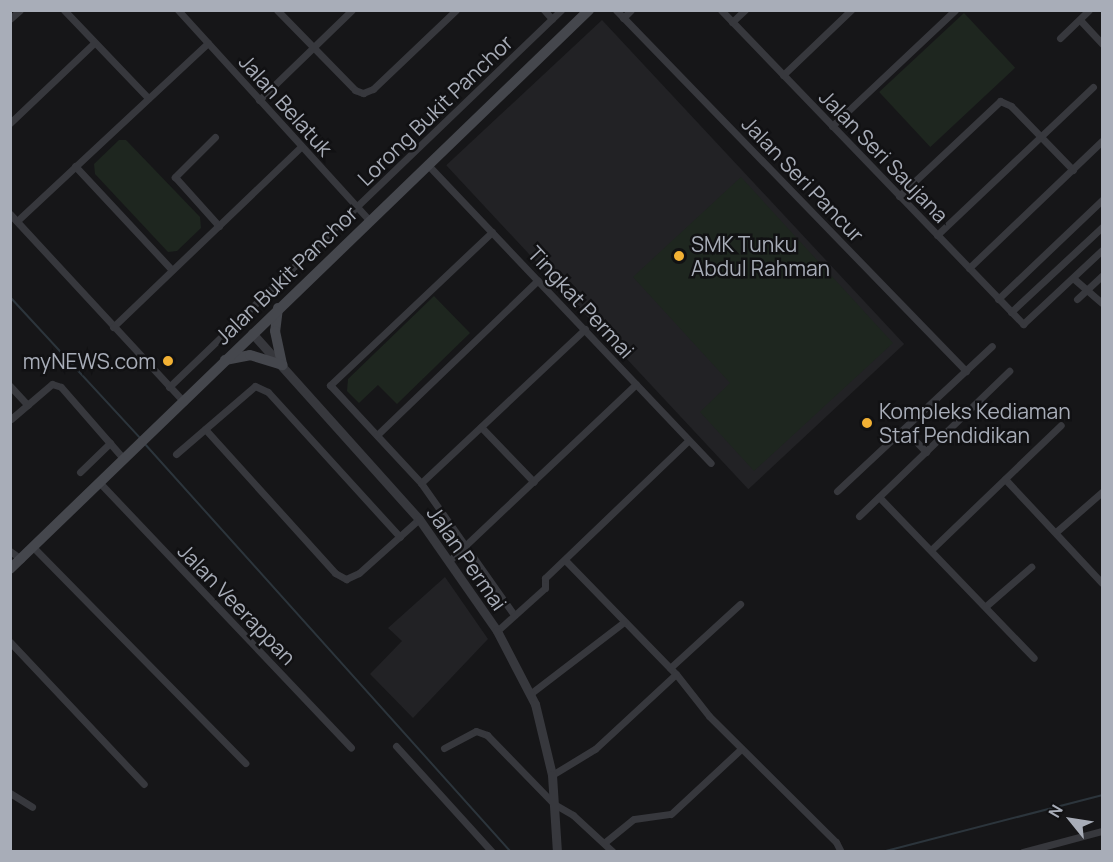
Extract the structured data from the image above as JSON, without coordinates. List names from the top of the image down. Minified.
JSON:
{"streets":{"main road":["Jalan Bukit Panchor"],"street":["Jalan Belatuk","Lorong Bukit Panchor","Jalan Seri Saujana","Jalan Seri Pancur","Tingkat Permai","Jalan Permai","Jalan Veerappan"]},"crossings":[["Jalan Belatuk","Lorong Bukit Panchor"],["Jalan Belatuk","Jalan Bukit Panchor"],["Lorong Bukit Panchor","Jalan Bukit Panchor"],["Jalan Bukit Panchor","Tingkat Permai"],["Jalan Bukit Panchor","Jalan Permai"],["Jalan Bukit Panchor","Jalan Veerappan"]],"places":["SMK Tunku Abdul Rahman","myNEWS.com","Kompleks Kediaman Staf Pendidikan"],"north":"top left"}
